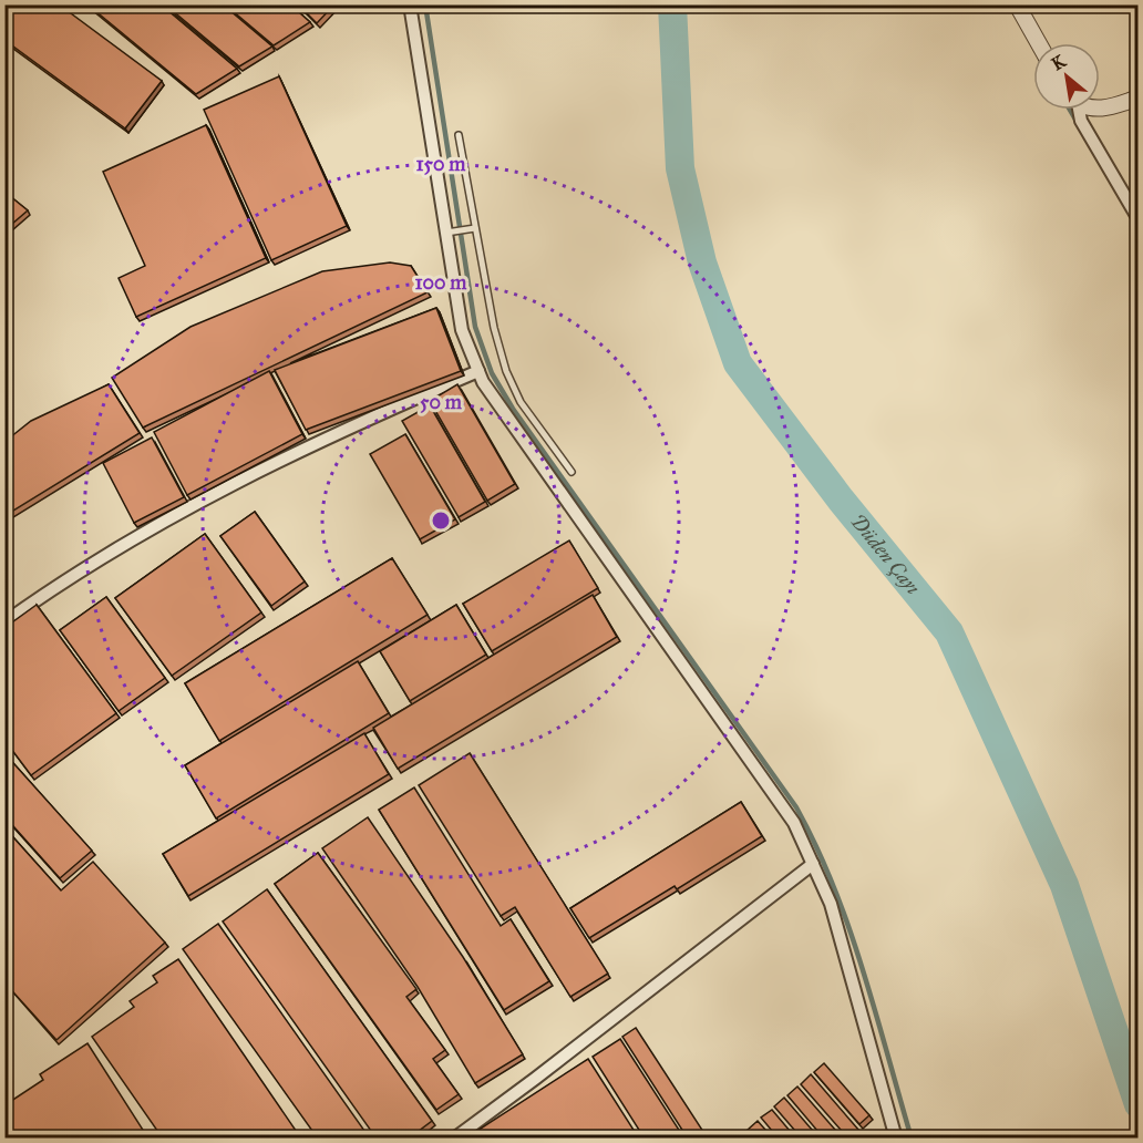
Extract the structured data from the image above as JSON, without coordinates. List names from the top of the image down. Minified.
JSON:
{"water":["Düden Çayı"],"north":"top left","rings":["150 m","100 m","50 m"]}
